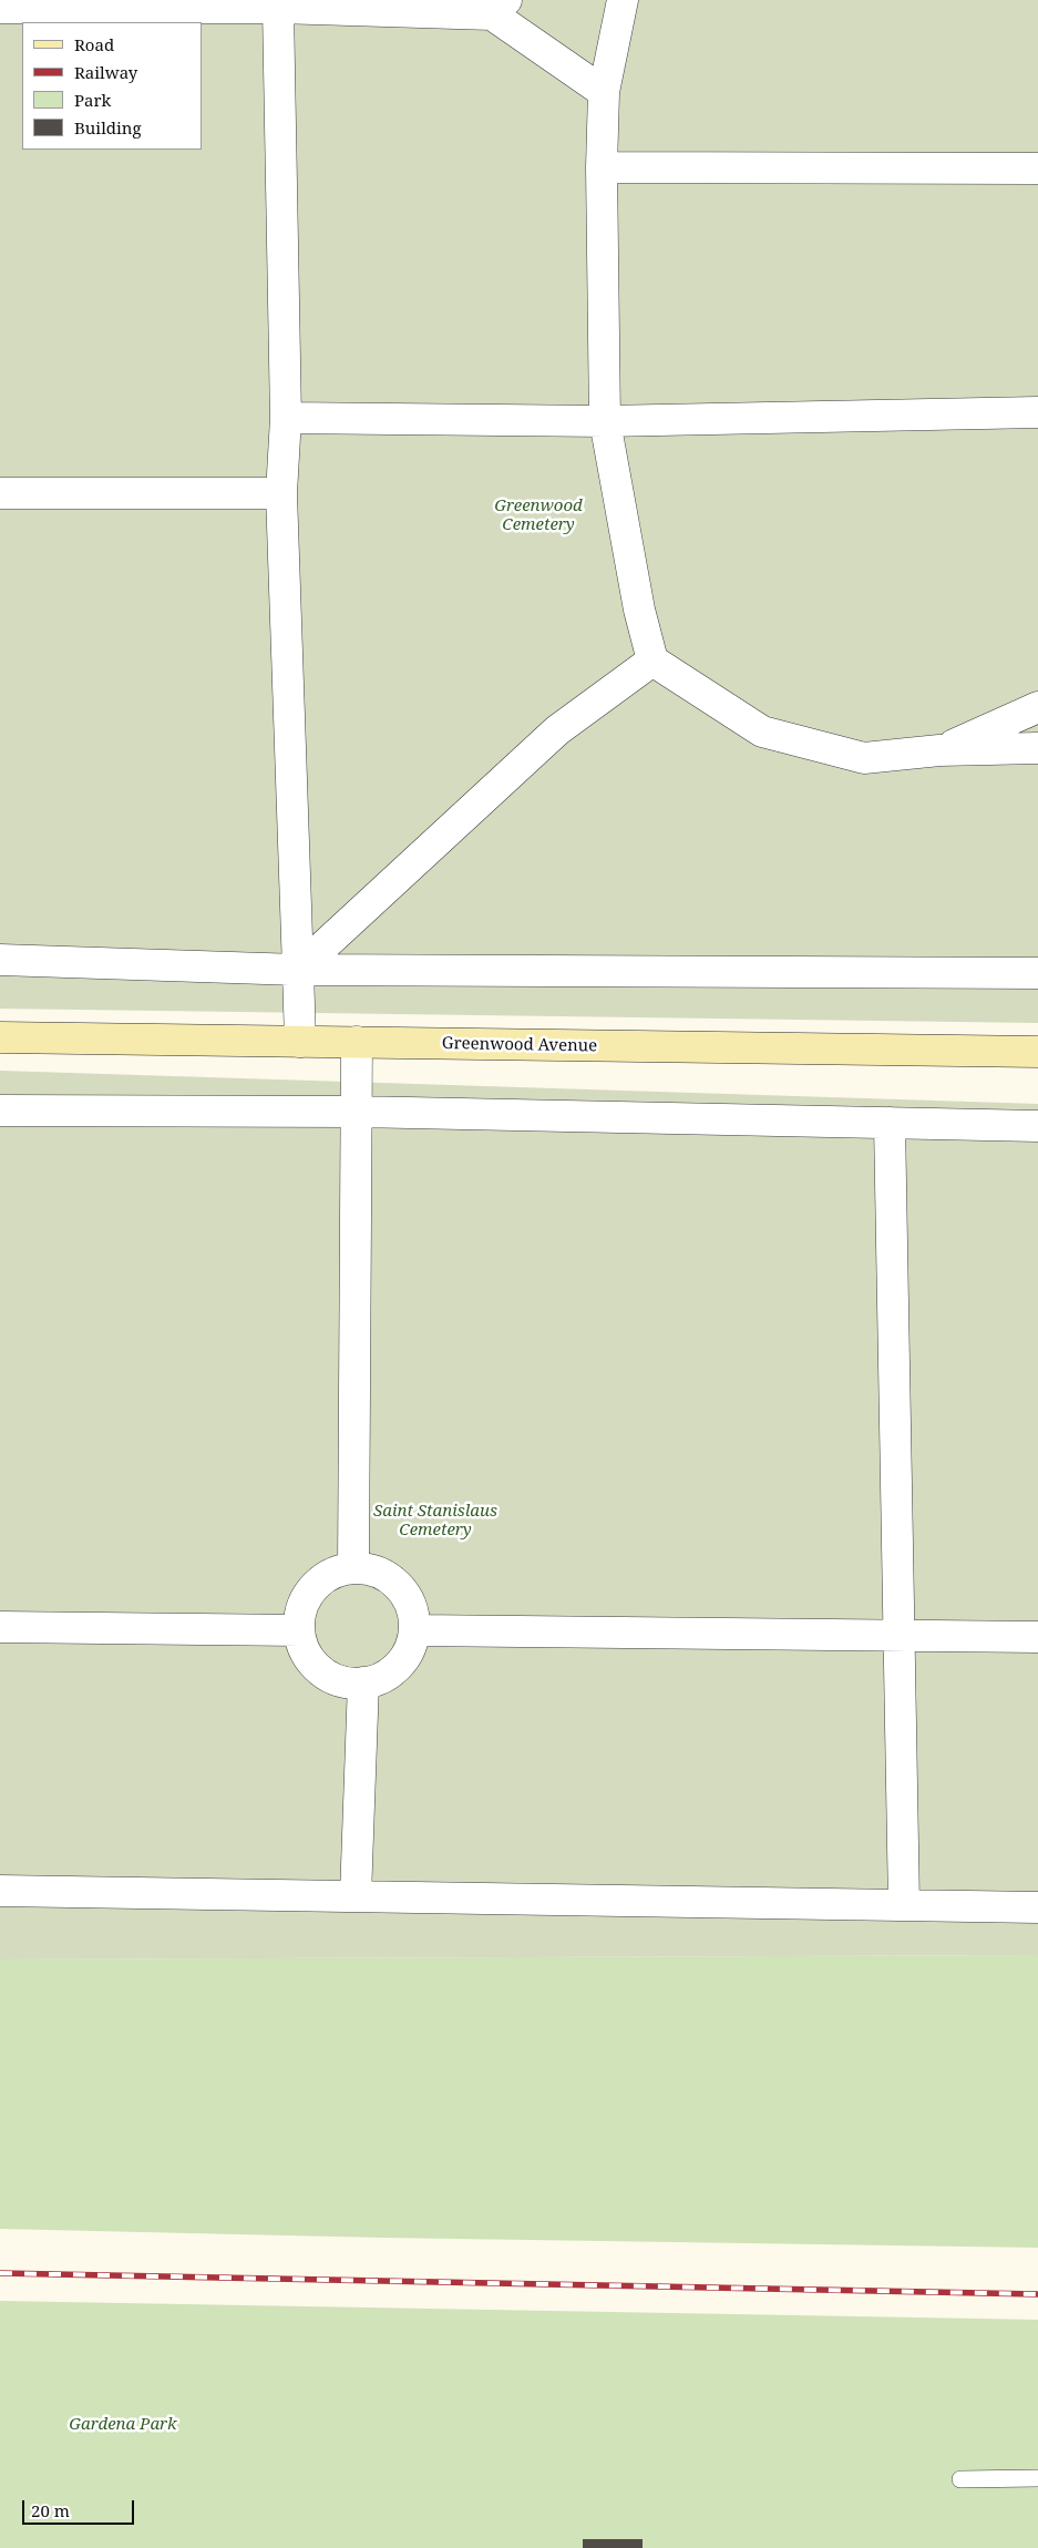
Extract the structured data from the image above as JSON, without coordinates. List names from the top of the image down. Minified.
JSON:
{"streets":{"street":["Greenwood Avenue"]},"parks":["Greenwood Cemetery","Saint Stanislaus Cemetery","Gardena Park"],"legend":["Road","Railway","Park","Building"],"scale_bar":"20 m"}
